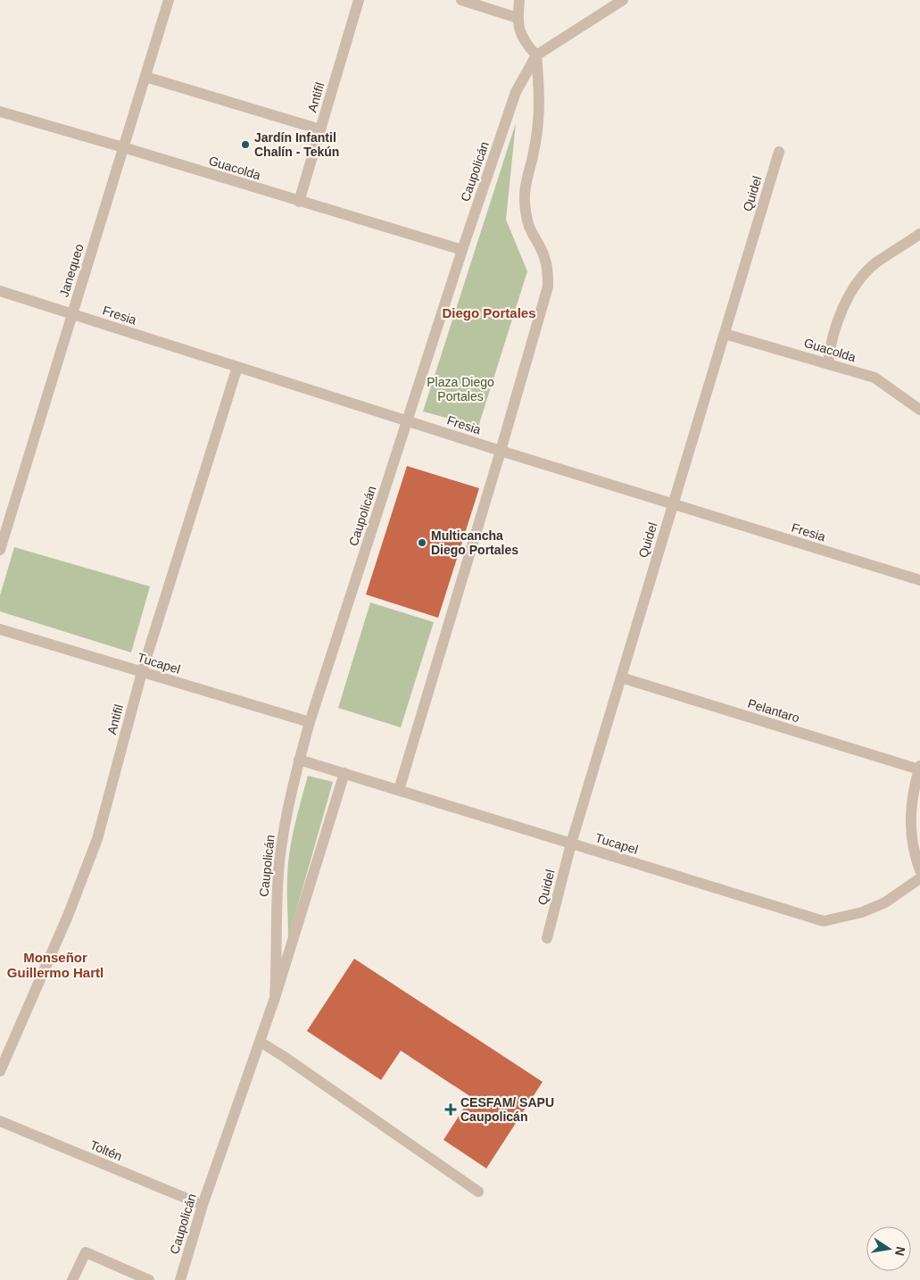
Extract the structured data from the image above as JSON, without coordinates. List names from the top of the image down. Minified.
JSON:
{"streets":{"street":["Antifil","Guacolda","Caupolicán","Quidel","Janequeo","Fresia","Tucapel","Pelantaro","Toltén"]},"crossings":[["Antifil","Guacolda"],["Antifil","Fresia"],["Antifil","Tucapel"],["Guacolda","Caupolicán"],["Guacolda","Quidel"],["Guacolda","Janequeo"],["Caupolicán","Fresia"],["Caupolicán","Tucapel"],["Caupolicán","Toltén"],["Quidel","Fresia"],["Quidel","Tucapel"],["Quidel","Pelantaro"],["Janequeo","Fresia"]],"districts":["Diego Portales","Monseñor Guillermo Hartl"],"parks":["Plaza Diego Portales"],"places":{"other":["Jardín Infantil Chalín - Tekún","Multicancha Diego Portales"],"health":["CESFAM/ SAPU Caupolicán"]},"north":"right"}
